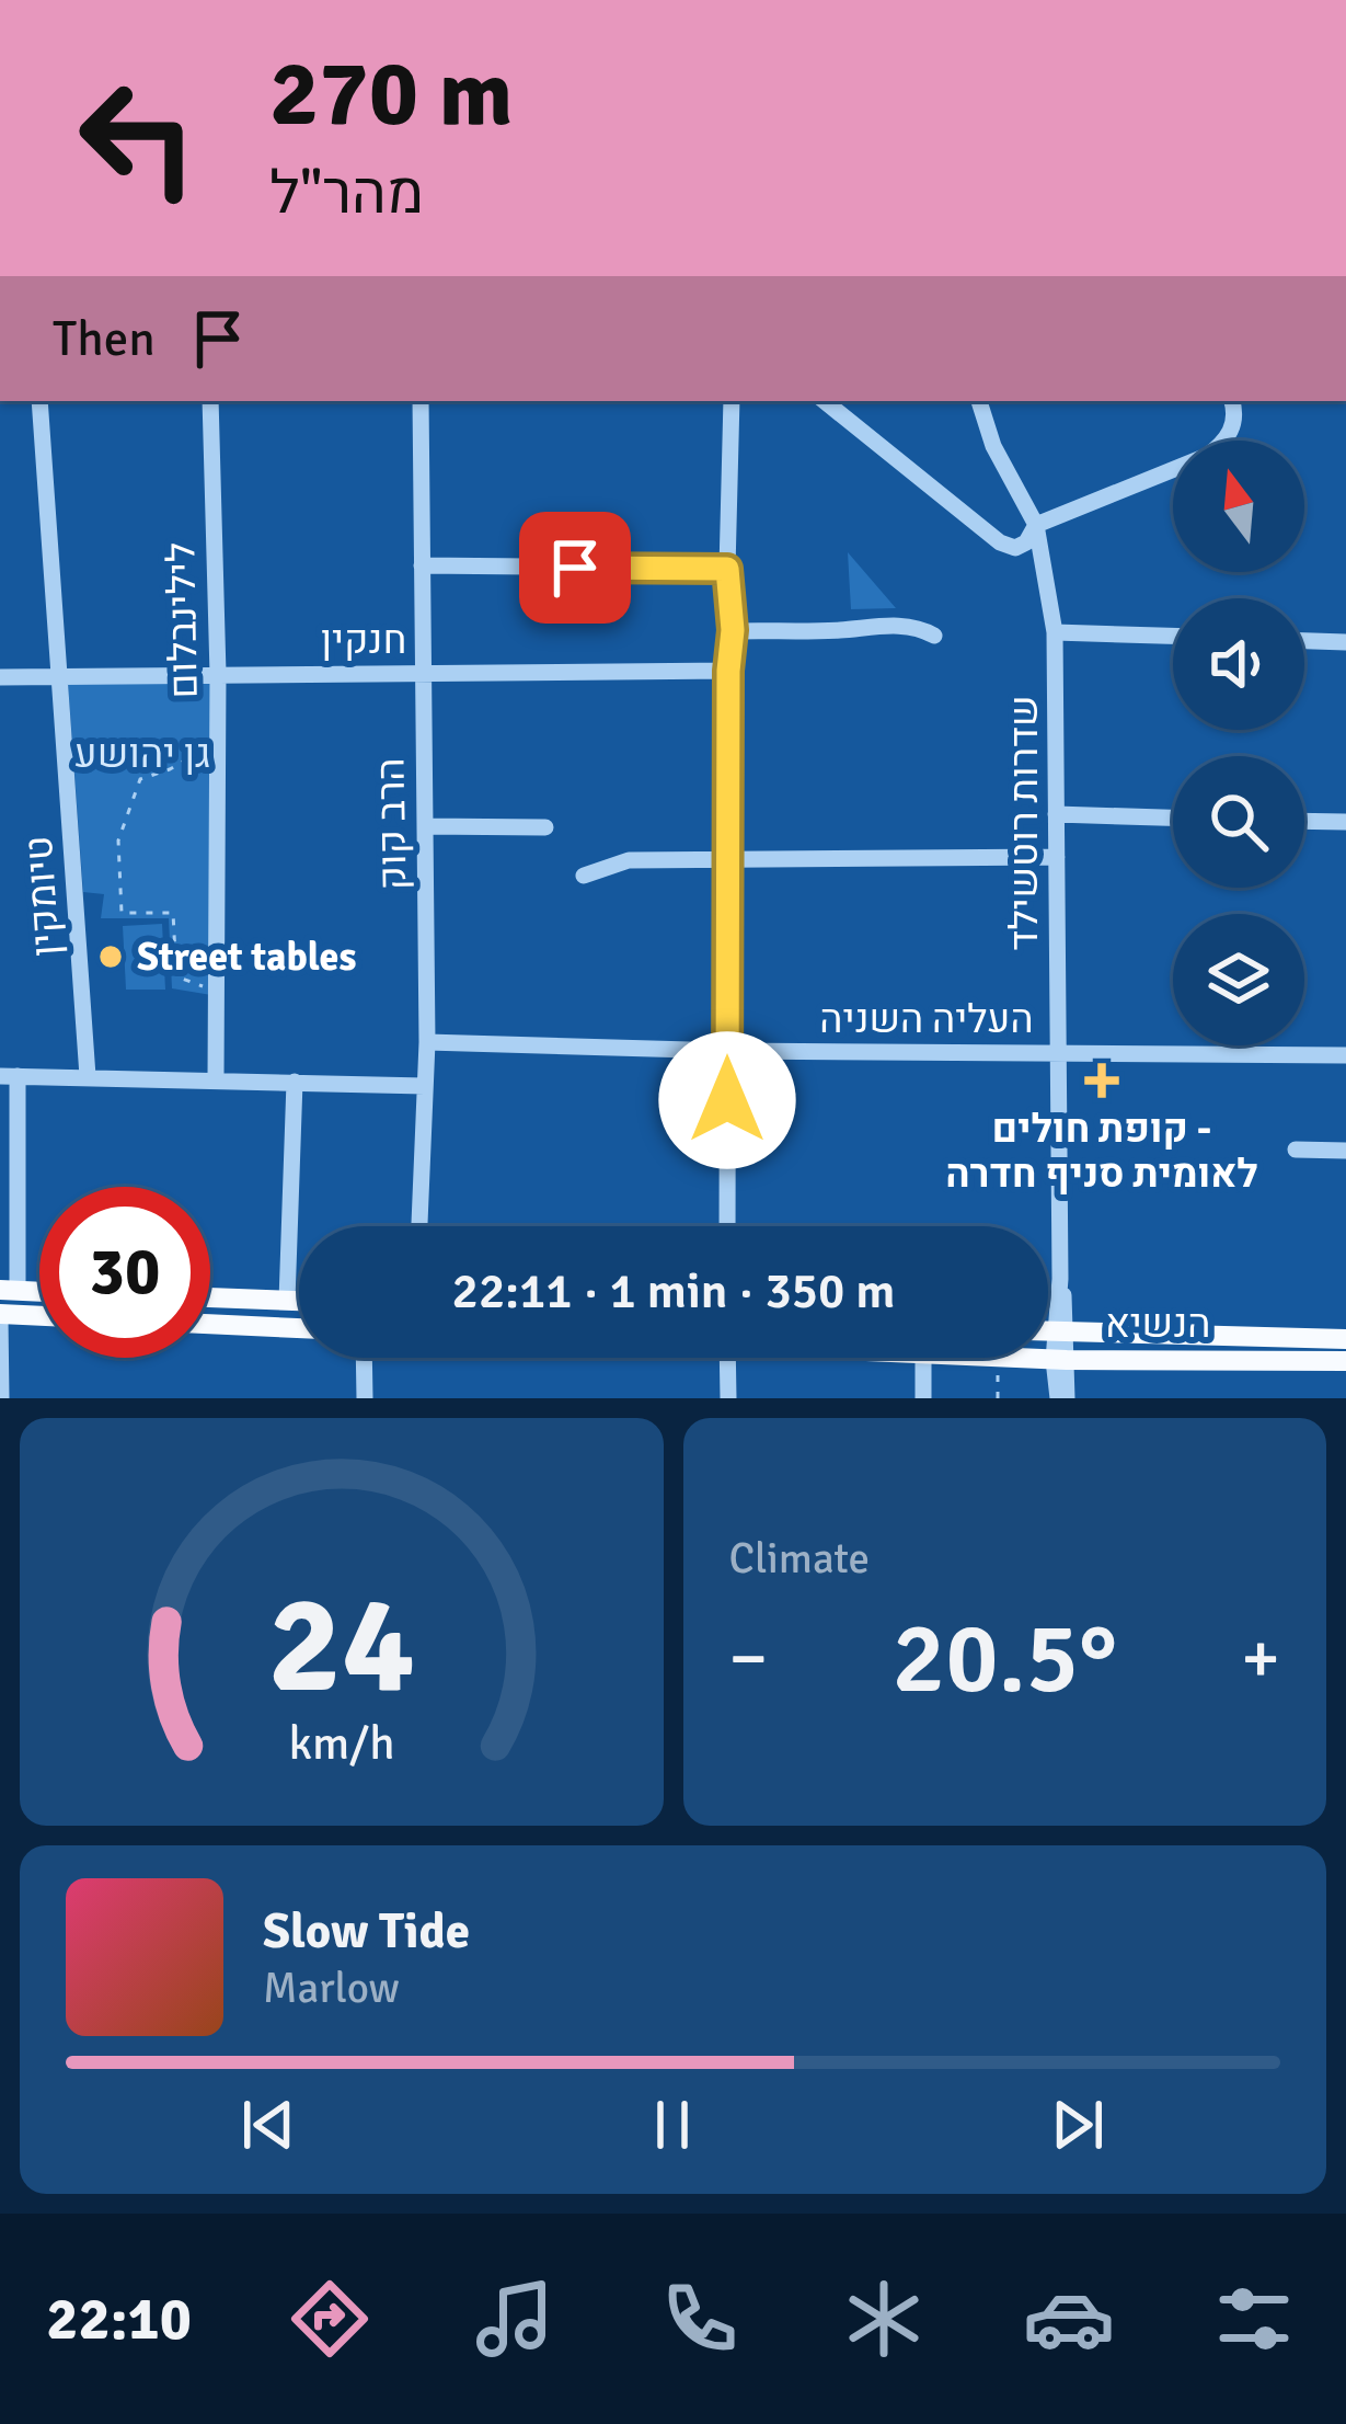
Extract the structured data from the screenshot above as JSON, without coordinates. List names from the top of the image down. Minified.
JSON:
{"streets":{"main road":["הנשיא"],"street":["לילינבלום","חנקין","שדרות רוטשילד","הרב קוק","טיומקין","העליה השניה"]},"crossings":[["לילינבלום","חנקין"],["חנקין","הרב קוק"],["חנקין","טיומקין"],["שדרות רוטשילד","העליה השניה"],["שדרות רוטשילד","הנשיא"],["הרב קוק","העליה השניה"]],"parks":["גן יהושע"],"places":{"other":["Street tables"],"health":["קופת חולים - לאומית סניף חדרה"]},"north":"top","page":{"turn":["270 m","מהר\"ל"],"then":"Then","limit":"30","trip":"22:11 · 1 min · 350 m","tile":"Climate","heat":["−","20.5°","+"],"song":["Slow Tide","Marlow"],"tabs":"22:10","gauge":["24","km/h"]}}
